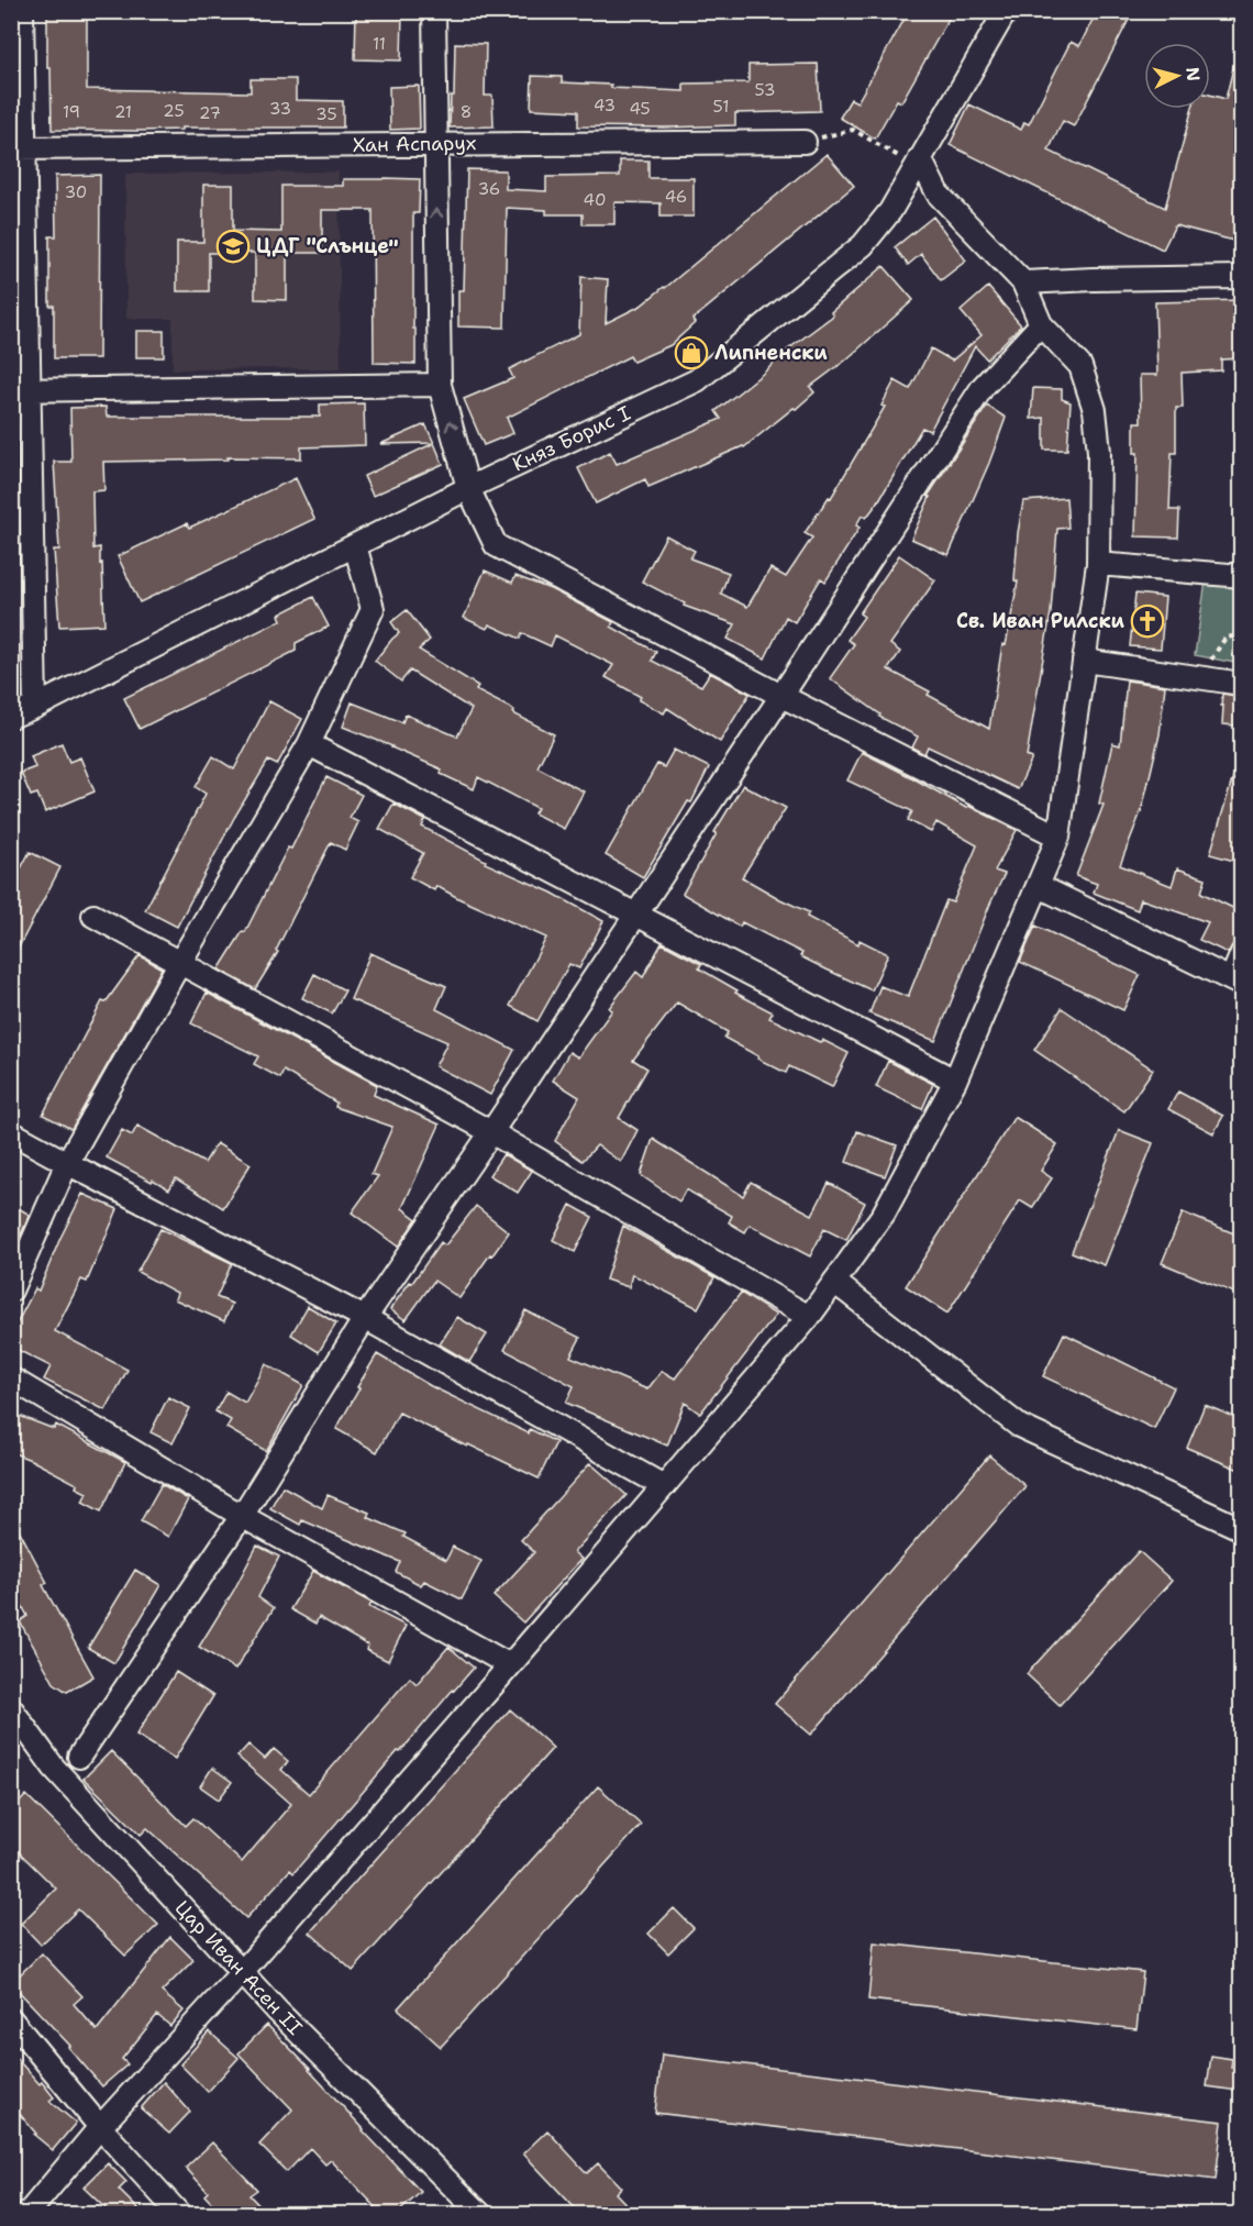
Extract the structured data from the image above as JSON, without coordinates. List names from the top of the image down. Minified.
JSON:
{"streets":{"street":["Хан Аспарух","Княз Борис I","Цар Иван Асен II"]},"places":{"school or university":["ЦДГ \"Слънце\""],"shop":["Липненски"],"church":["Св. Иван Рилски"]},"house_numbers":["11","53","43","51","33","45","25","19","21","8","27","35","36","30","46","40"],"north":"right"}
